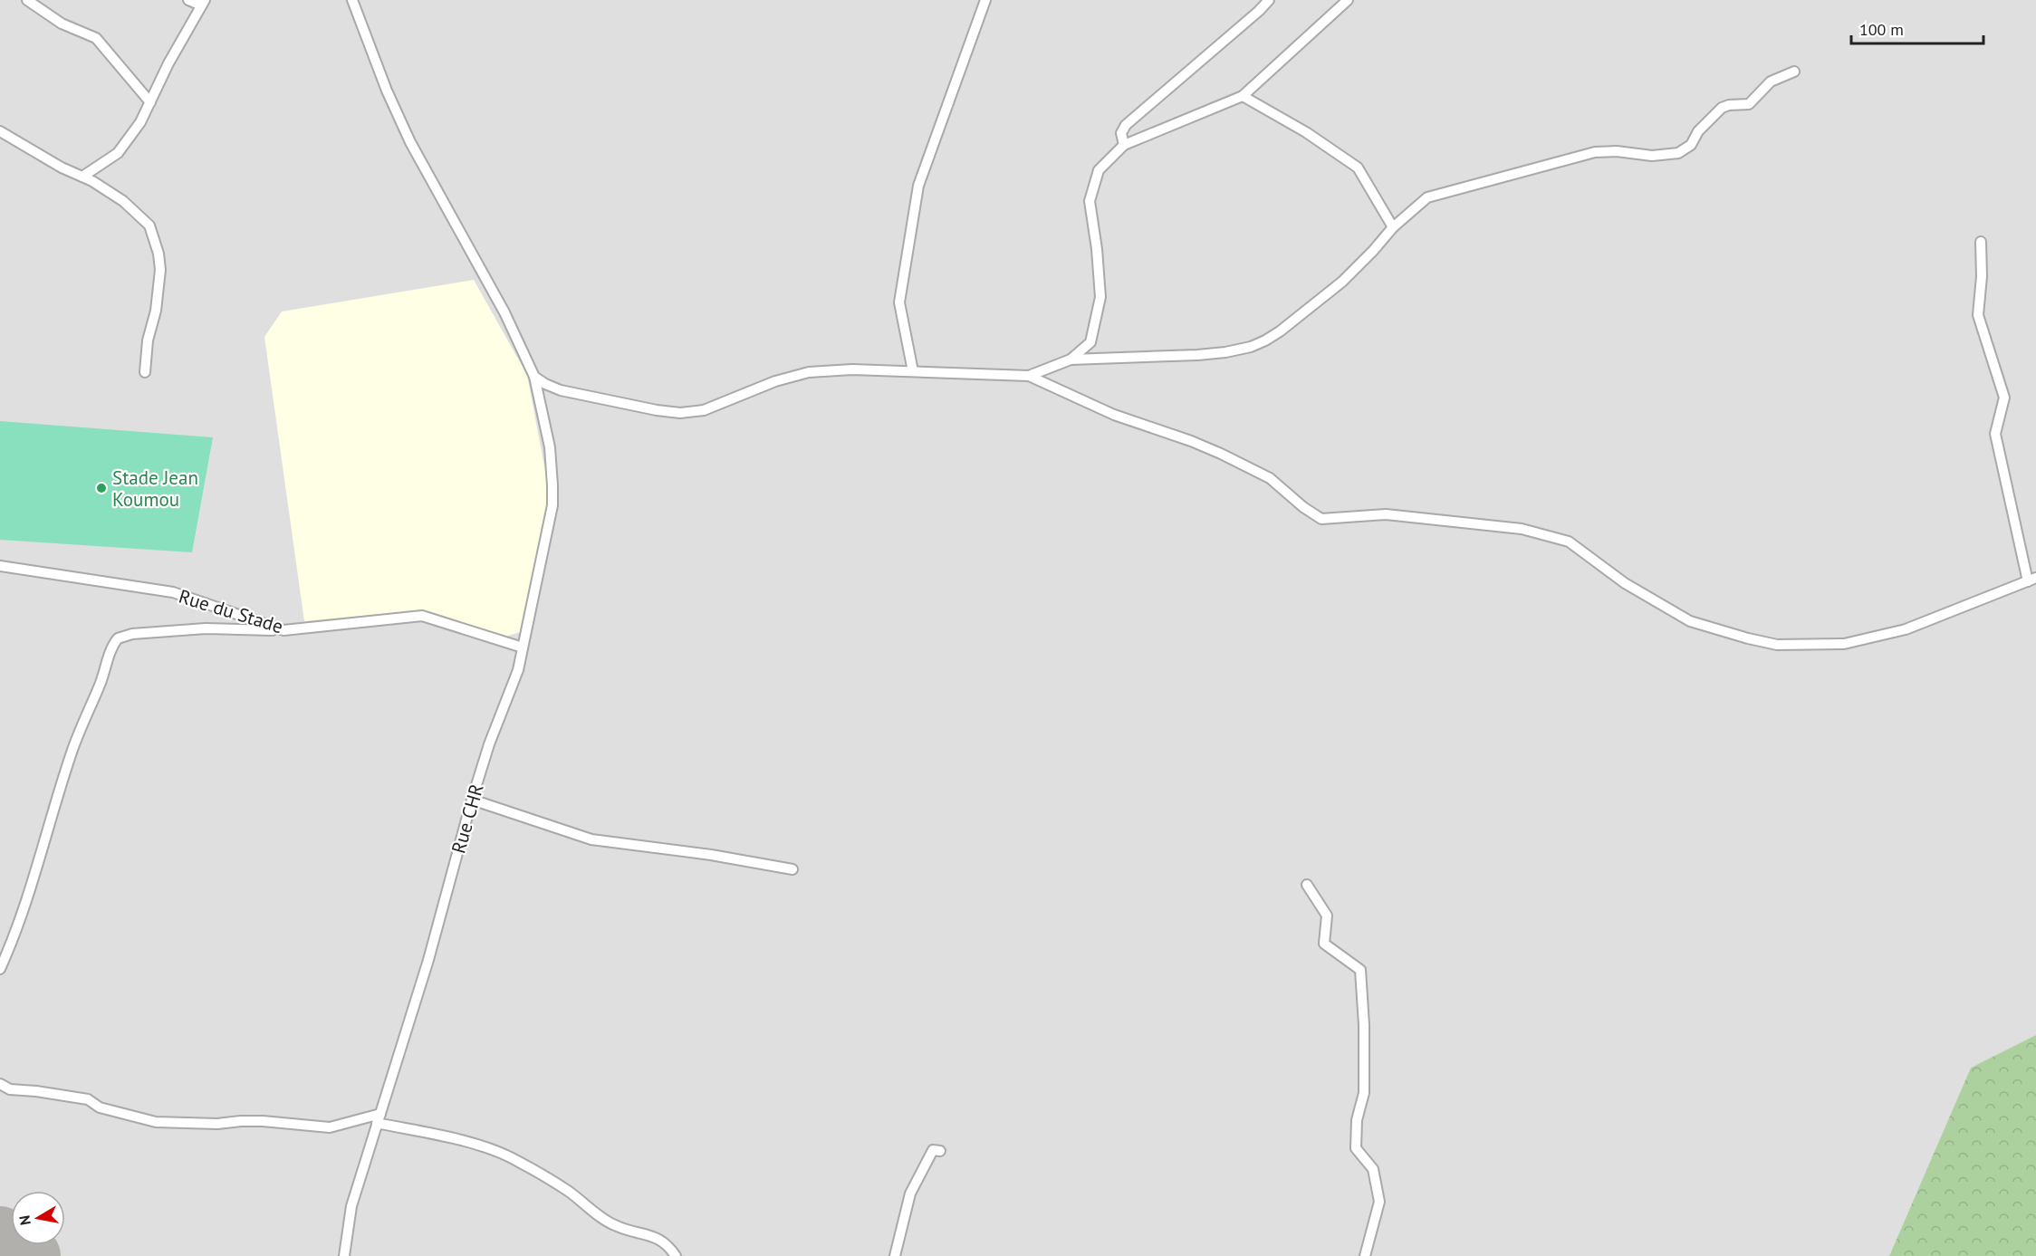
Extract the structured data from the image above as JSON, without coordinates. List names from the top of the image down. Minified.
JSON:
{"streets":{"street":["Rue du Stade","Rue CHR"]},"crossings":[["Rue du Stade","Rue CHR"]],"places":["Stade Jean Koumou"],"scale_bar":"100 m","north":"left"}
